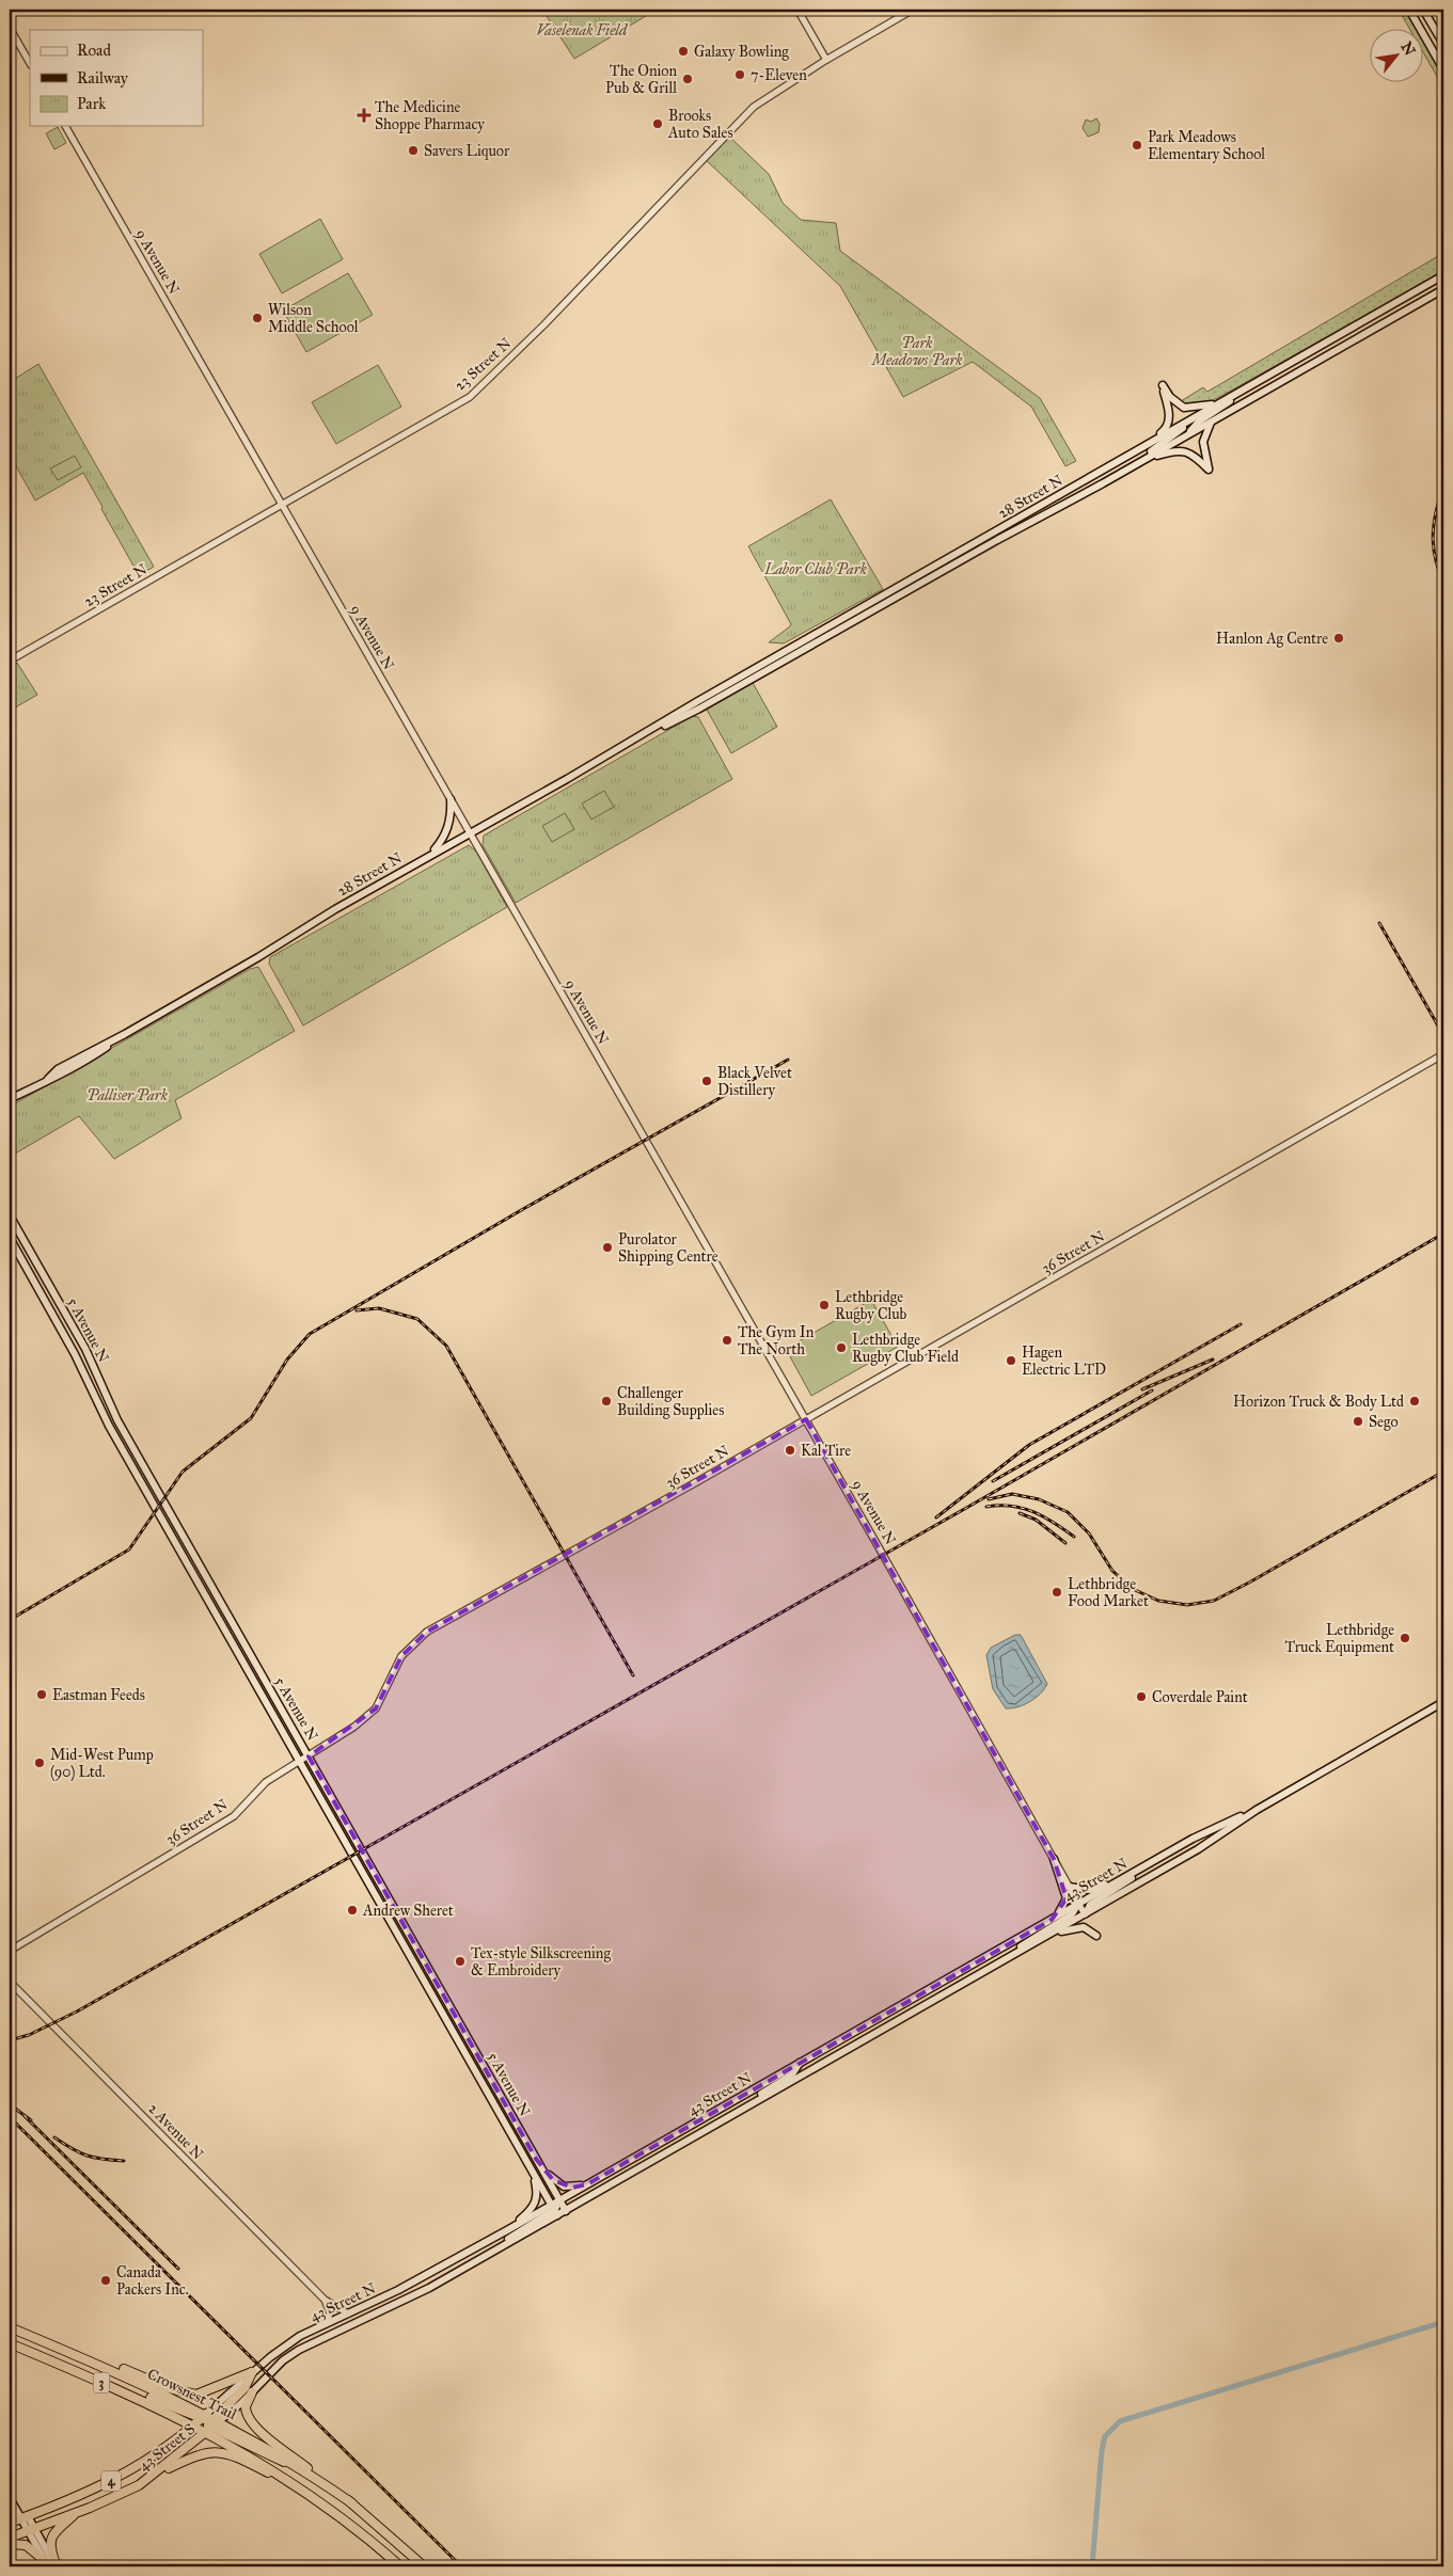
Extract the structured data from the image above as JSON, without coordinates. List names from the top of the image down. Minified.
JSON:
{"streets":{"highway":["3","Crowsnest Trail","43 Street S","4"],"main road":["28 Street N","5 Avenue N","43 Street N"],"street":["9 Avenue N","23 Street N","36 Street N","2 Avenue N"]},"crossings":[["9 Avenue N","23 Street N"],["9 Avenue N","28 Street N"],["9 Avenue N","36 Street N"],["9 Avenue N","43 Street N"],["36 Street N","5 Avenue N"],["5 Avenue N","43 Street N"],["43 Street N","2 Avenue N"],["43 Street N","Crowsnest Trail"],["43 Street N","43 Street S"],["Crowsnest Trail","43 Street S"]],"parks":["Vaselenak Field","Park Meadows Park","Labor Club Park","Palliser Park"],"places":{"other":["Galaxy Bowling","7-Eleven","The Onion Pub & Grill","Brooks Auto Sales","Park Meadows Elementary School","Savers Liquor","Wilson Middle School","Hanlon Ag Centre","Black Velvet Distillery","Purolator Shipping Centre","Lethbridge Rugby Club","The Gym In The North","Lethbridge Rugby Club Field","Hagen Electric LTD","Challenger Building Supplies","Horizon Truck & Body Ltd","Sego","Kal Tire","Lethbridge Food Market","Lethbridge Truck Equipment","Eastman Feeds","Coverdale Paint","Mid-West Pump (90) Ltd.","Andrew Sheret","Tex-style Silkscreening & Embroidery","Canada Packers Inc."],"health":["The Medicine Shoppe Pharmacy"]},"legend":["Road","Railway","Park"],"north":"top right"}
